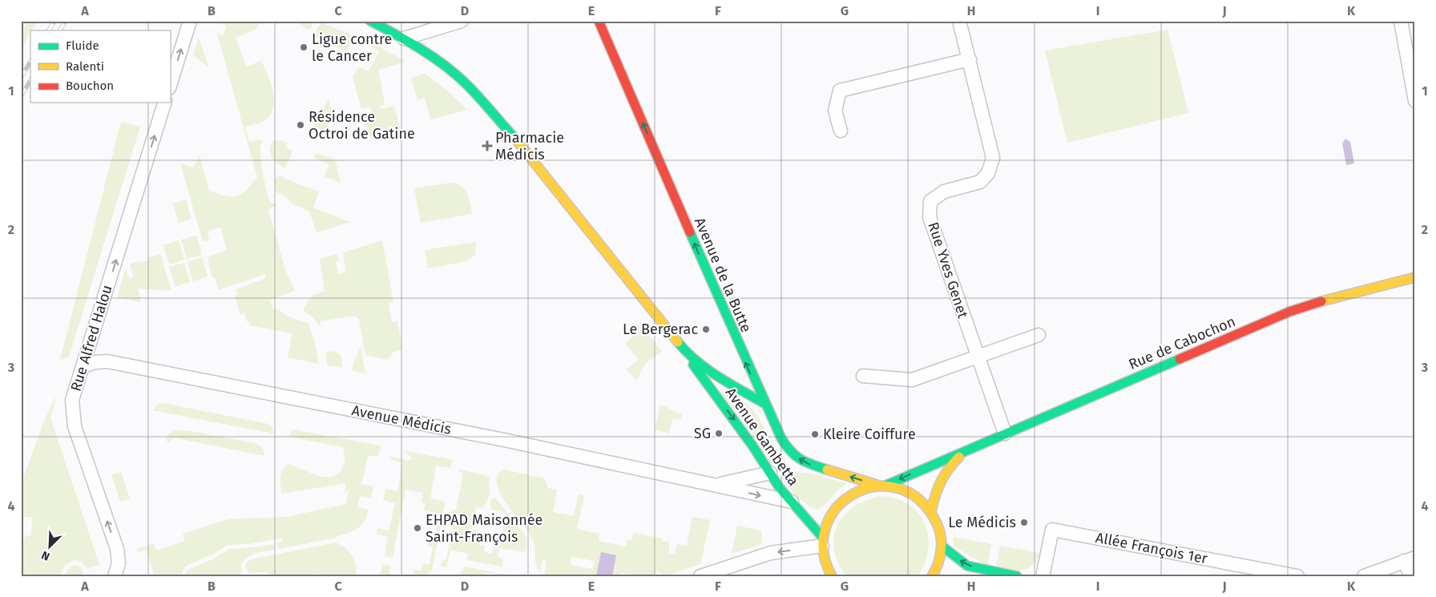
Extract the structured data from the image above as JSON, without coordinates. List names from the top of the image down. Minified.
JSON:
{"streets":{"main road":["Avenue de la Butte","Rue de Cabochon","Avenue Gambetta"],"street":["Rue Yves Genet","Rue Alfred Halou","Avenue Médicis","Allée François 1er"]},"crossings":[["Rue Yves Genet","Rue de Cabochon"],["Rue Alfred Halou","Avenue Médicis"],["Avenue Médicis","Avenue Gambetta"]],"one_way":["Rue Alfred Halou"],"places":{"other":["Ligue contre le Cancer","Résidence Octroi de Gatine","Le Bergerac","SG","Kleire Coiffure","Le Médicis","EHPAD Maisonnée Saint-François"],"health":["Pharmacie Médicis"]},"legend":["Fluide","Ralenti","Bouchon"],"north":"bottom left","grid":{"columns":["A","B","C","D","E","F","G","H","I","J","K"],"rows":["1","2","3","4"]}}
